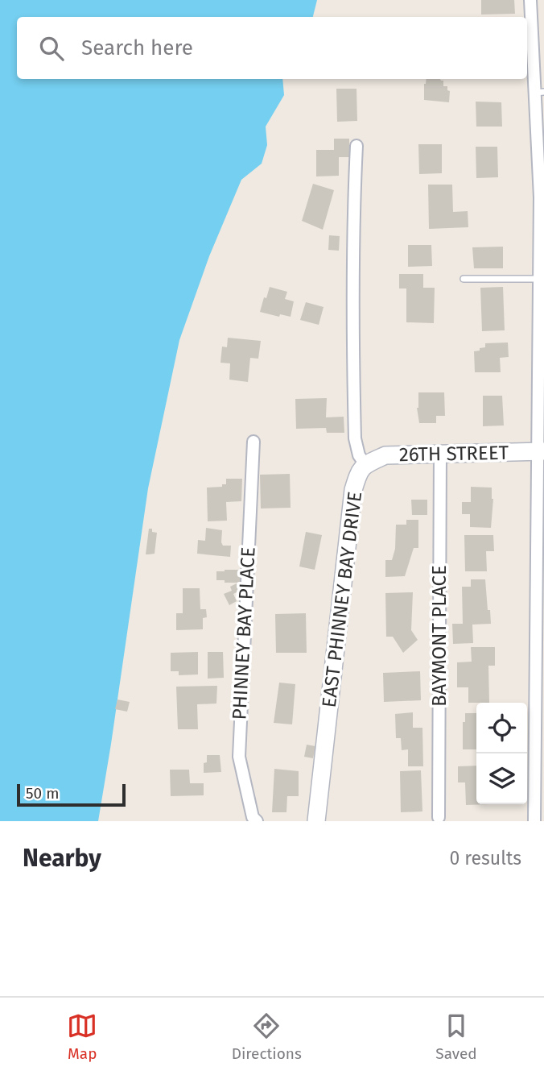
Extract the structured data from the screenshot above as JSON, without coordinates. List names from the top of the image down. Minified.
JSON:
{"streets":{"street":["26TH STREET","EAST PHINNEY BAY DRIVE","PHINNEY BAY PLACE","BAYMONT PLACE"]},"crossings":[["26TH STREET","EAST PHINNEY BAY DRIVE"],["26TH STREET","BAYMONT PLACE"]],"scale_bar":"50 m","page":{"search":"Search here","scale":"50 m","heading":["Nearby","0 results"],"nav":["Map","Directions","Saved"]}}
